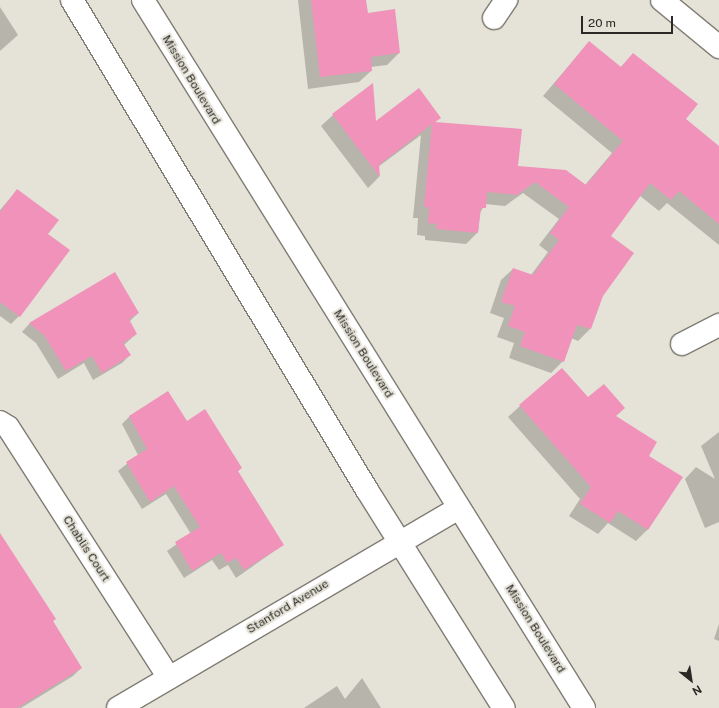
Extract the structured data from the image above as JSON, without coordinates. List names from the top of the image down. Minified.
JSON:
{"streets":{"main road":["Mission Boulevard","Chablis Court","Stanford Avenue"]},"crossings":[["Mission Boulevard","Stanford Avenue"],["Chablis Court","Stanford Avenue"]],"scale_bar":"20 m","north":"bottom right"}
